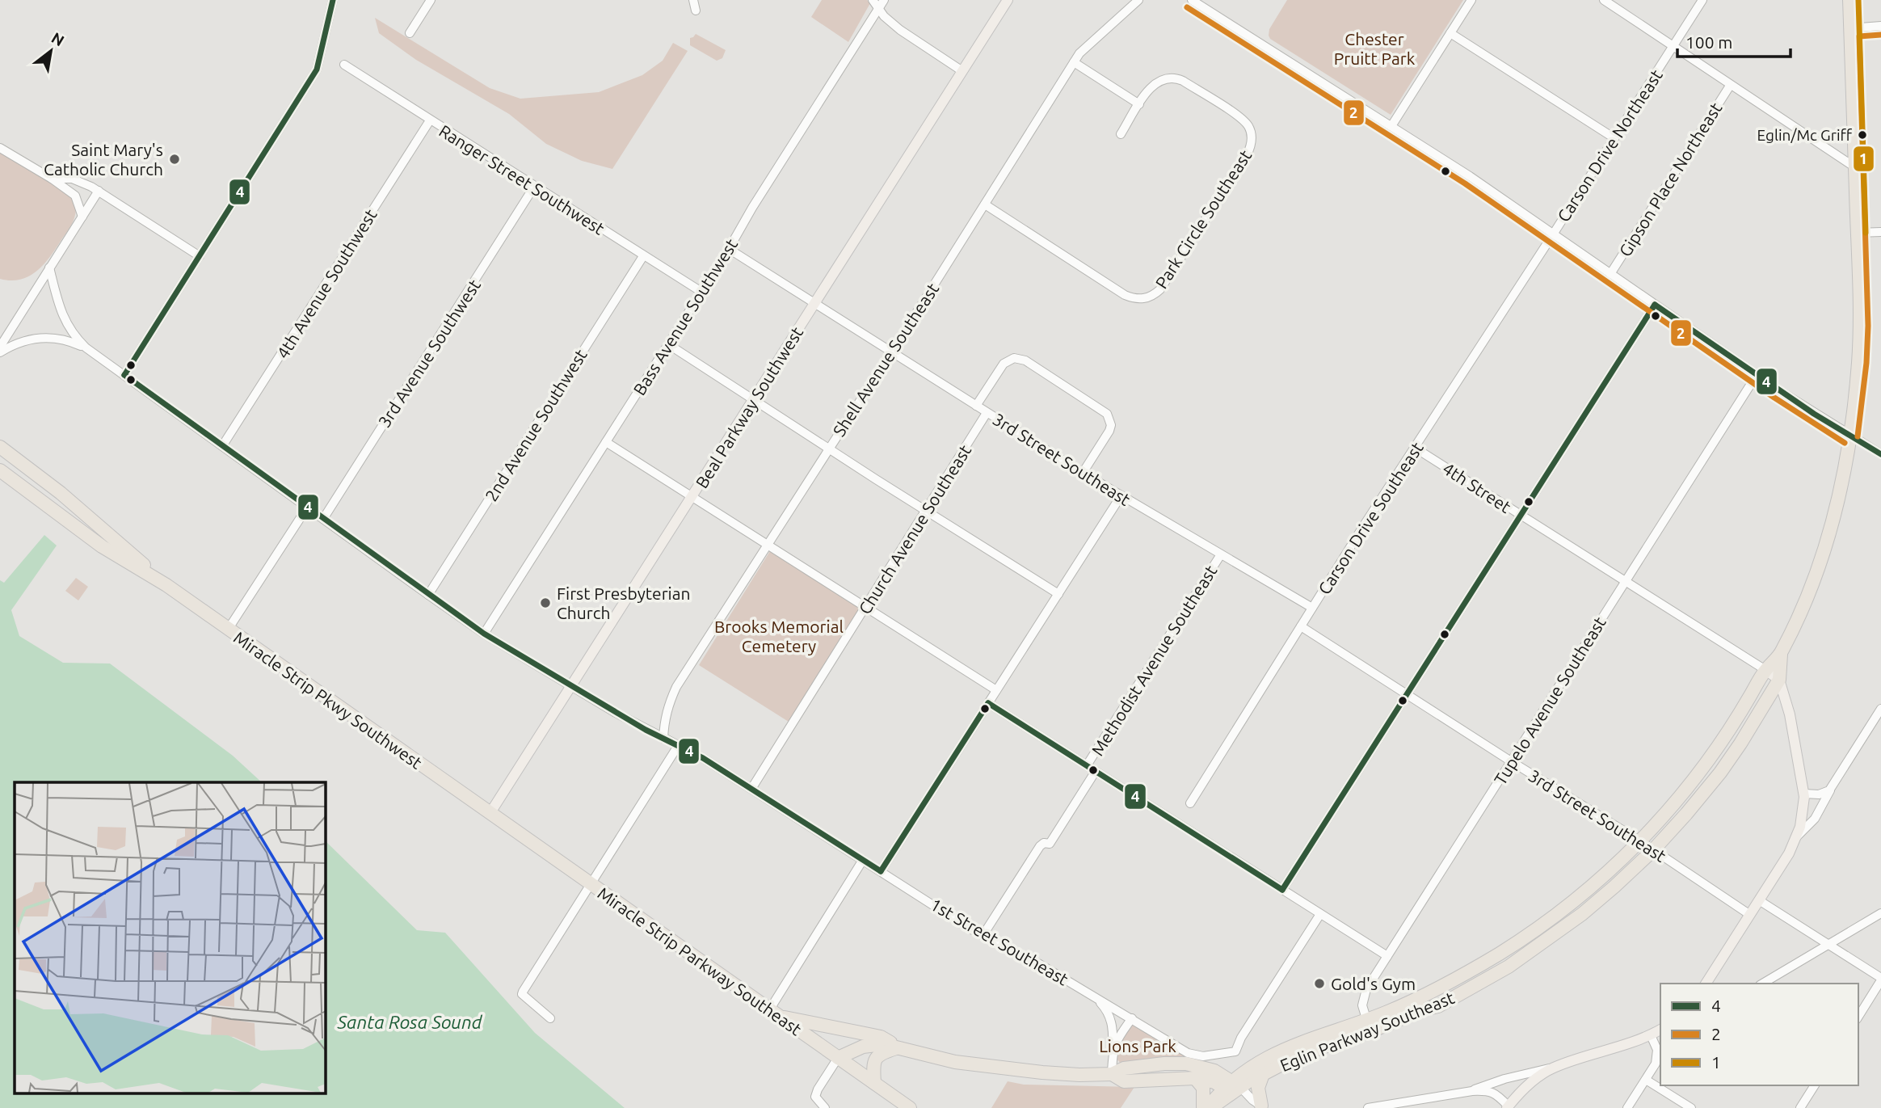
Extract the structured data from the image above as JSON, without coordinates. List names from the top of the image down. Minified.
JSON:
{"streets":{"highway":["Miracle Strip Pkwy Southwest","Miracle Strip Parkway Southeast","Eglin Parkway Southeast"],"main road":["Beal Parkway Southwest"],"street":["Carson Drive Northeast","Ranger Street Southwest","Gipson Place Northeast","Park Circle Southeast","4th Avenue Southwest","Bass Avenue Southwest","3rd Avenue Southwest","Shell Avenue Southeast","2nd Avenue Southwest","3rd Street Southeast","4th Street","Carson Drive Southeast","Church Avenue Southeast","Methodist Avenue Southeast","Tupelo Avenue Southeast","1st Street Southeast"]},"crossings":[["Carson Drive Northeast","Carson Drive Southeast"],["Ranger Street Southwest","4th Avenue Southwest"],["Ranger Street Southwest","Bass Avenue Southwest"],["Ranger Street Southwest","3rd Avenue Southwest"],["Ranger Street Southwest","2nd Avenue Southwest"],["Park Circle Southeast","Shell Avenue Southeast"],["4th Avenue Southwest","1st Street Southeast"],["Bass Avenue Southwest","3rd Street Southeast"],["Bass Avenue Southwest","1st Street Southeast"],["3rd Avenue Southwest","1st Street Southeast"],["Shell Avenue Southeast","3rd Street Southeast"],["Shell Avenue Southeast","1st Street Southeast"],["Beal Parkway Southwest","3rd Street Southeast"],["Beal Parkway Southwest","Miracle Strip Pkwy Southwest"],["Beal Parkway Southwest","1st Street Southeast"],["Beal Parkway Southwest","Miracle Strip Parkway Southeast"],["2nd Avenue Southwest","1st Street Southeast"],["3rd Street Southeast","Carson Drive Southeast"],["3rd Street Southeast","Church Avenue Southeast"],["3rd Street Southeast","Methodist Avenue Southeast"],["3rd Street Southeast","Tupelo Avenue Southeast"],["3rd Street Southeast","Eglin Parkway Southeast"],["4th Street","Carson Drive Southeast"],["4th Street","Tupelo Avenue Southeast"],["4th Street","Eglin Parkway Southeast"],["Church Avenue Southeast","1st Street Southeast"],["Methodist Avenue Southeast","1st Street Southeast"],["Miracle Strip Pkwy Southwest","Miracle Strip Parkway Southeast"],["Tupelo Avenue Southeast","Eglin Parkway Southeast"]],"water":["Santa Rosa Sound"],"parks":["Chester Pruitt Park","Brooks Memorial Cemetery","Lions Park"],"places":["Eglin/Mc Griff","Saint Mary's Catholic Church","First Presbyterian Church","Gold's Gym"],"lines":["transit line 4","transit line 1","transit line 2"],"legend":["4","2","1"],"scale_bar":"100 m","north":"top right"}
